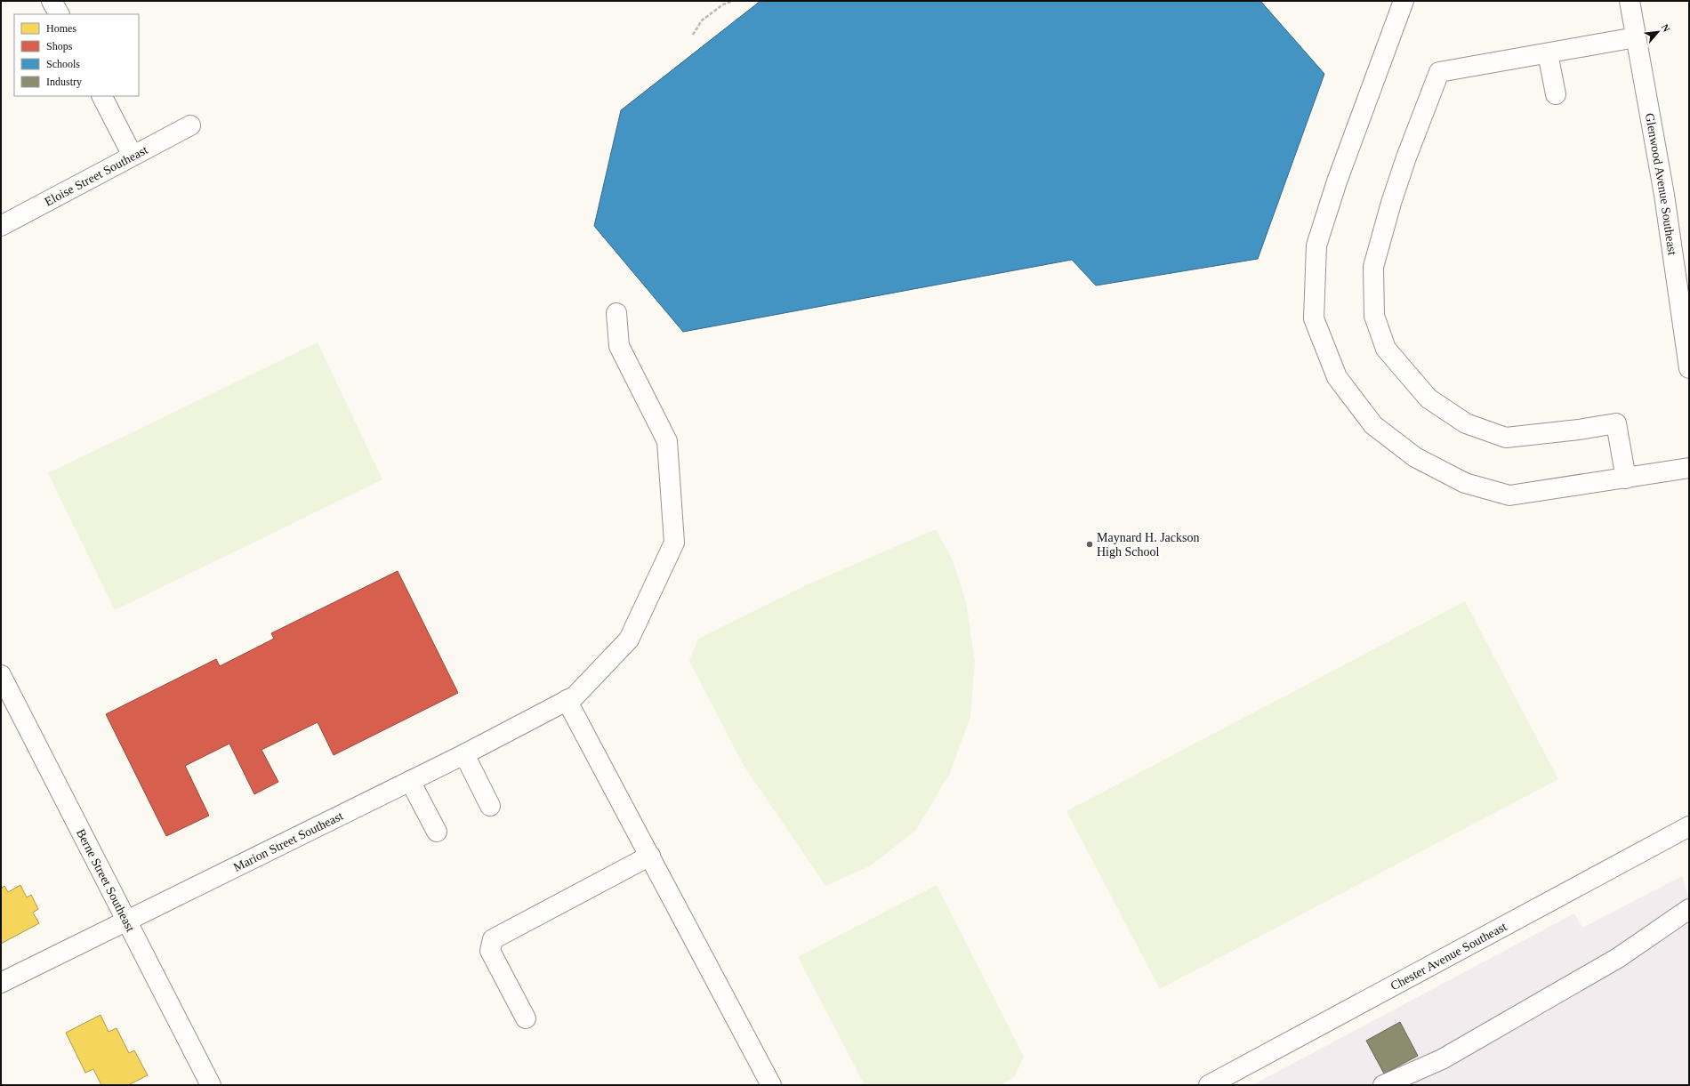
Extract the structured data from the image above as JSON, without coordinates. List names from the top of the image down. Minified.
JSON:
{"streets":{"street":["Eloise Street Southeast","Glenwood Avenue Southeast","Marion Street Southeast","Berne Street Southeast","Chester Avenue Southeast"]},"crossings":[["Marion Street Southeast","Berne Street Southeast"]],"places":["Maynard H. Jackson High School"],"legend":["Homes","Shops","Schools","Industry"],"north":"top right"}
